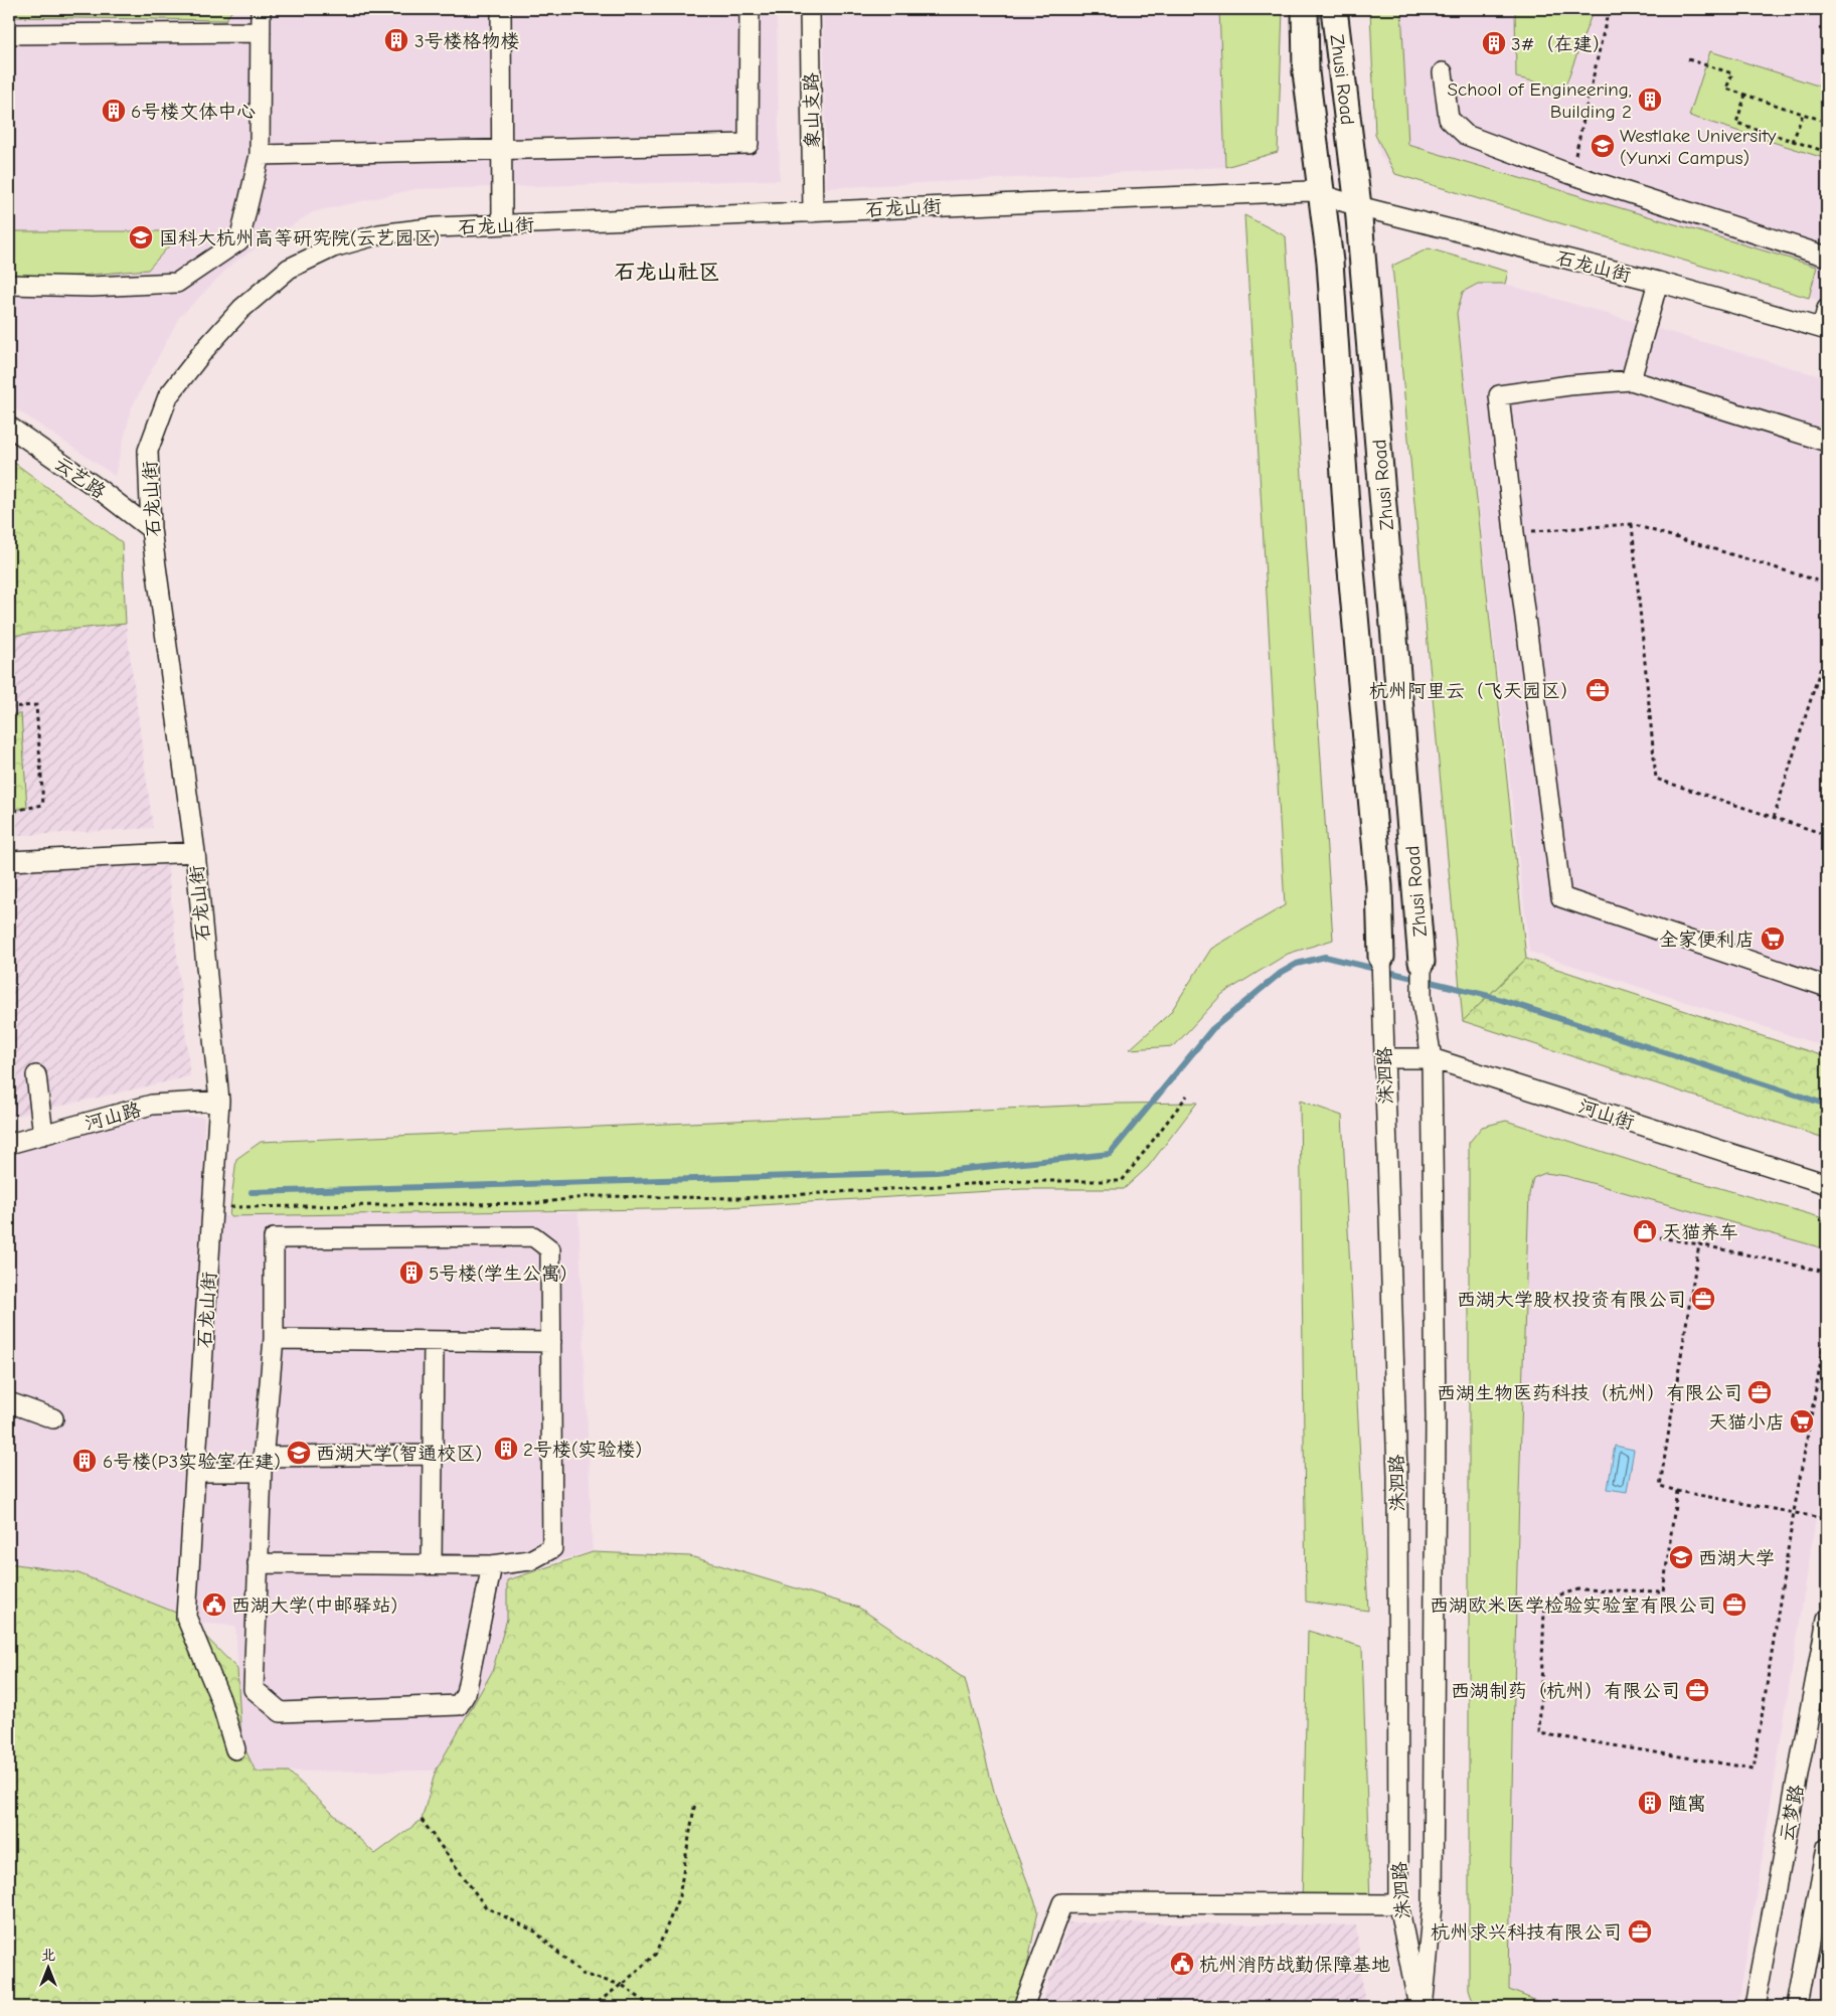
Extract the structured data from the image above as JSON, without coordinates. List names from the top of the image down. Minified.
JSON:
{"streets":{"main road":["Zhusi Road"],"street":["象山支路","石龙山街","云艺路","洙泗路","河山街","河山路","云梦路"]},"crossings":[["Zhusi Road","石龙山街"],["Zhusi Road","洙泗路"],["象山支路","石龙山街"],["石龙山街","云艺路"],["石龙山街","河山路"],["洙泗路","河山街"]],"districts":["石龙山社区"],"places":{"building":["3号楼格物楼","3#（在建）","School of Engineering, Building 2","6号楼文体中心","5号楼(学生公寓)","2号楼(实验楼)","6号楼(P3实验室在建)","随寓"],"school or university":["Westlake University (Yunxi Campus)","国科大杭州高等研究院(云艺园区)","西湖大学(智通校区)","西湖大学"],"office":["杭州阿里云（飞天园区）","西湖大学股权投资有限公司","西湖生物医药科技（杭州）有限公司","西湖欧米医学检验实验室有限公司","西湖制药（杭州）有限公司","杭州求兴科技有限公司"],"supermarket":["全家便利店","天猫小店"],"shop":["天猫养车"],"public building":["西湖大学(中邮驿站)","杭州消防战勤保障基地"]},"north":"top"}
